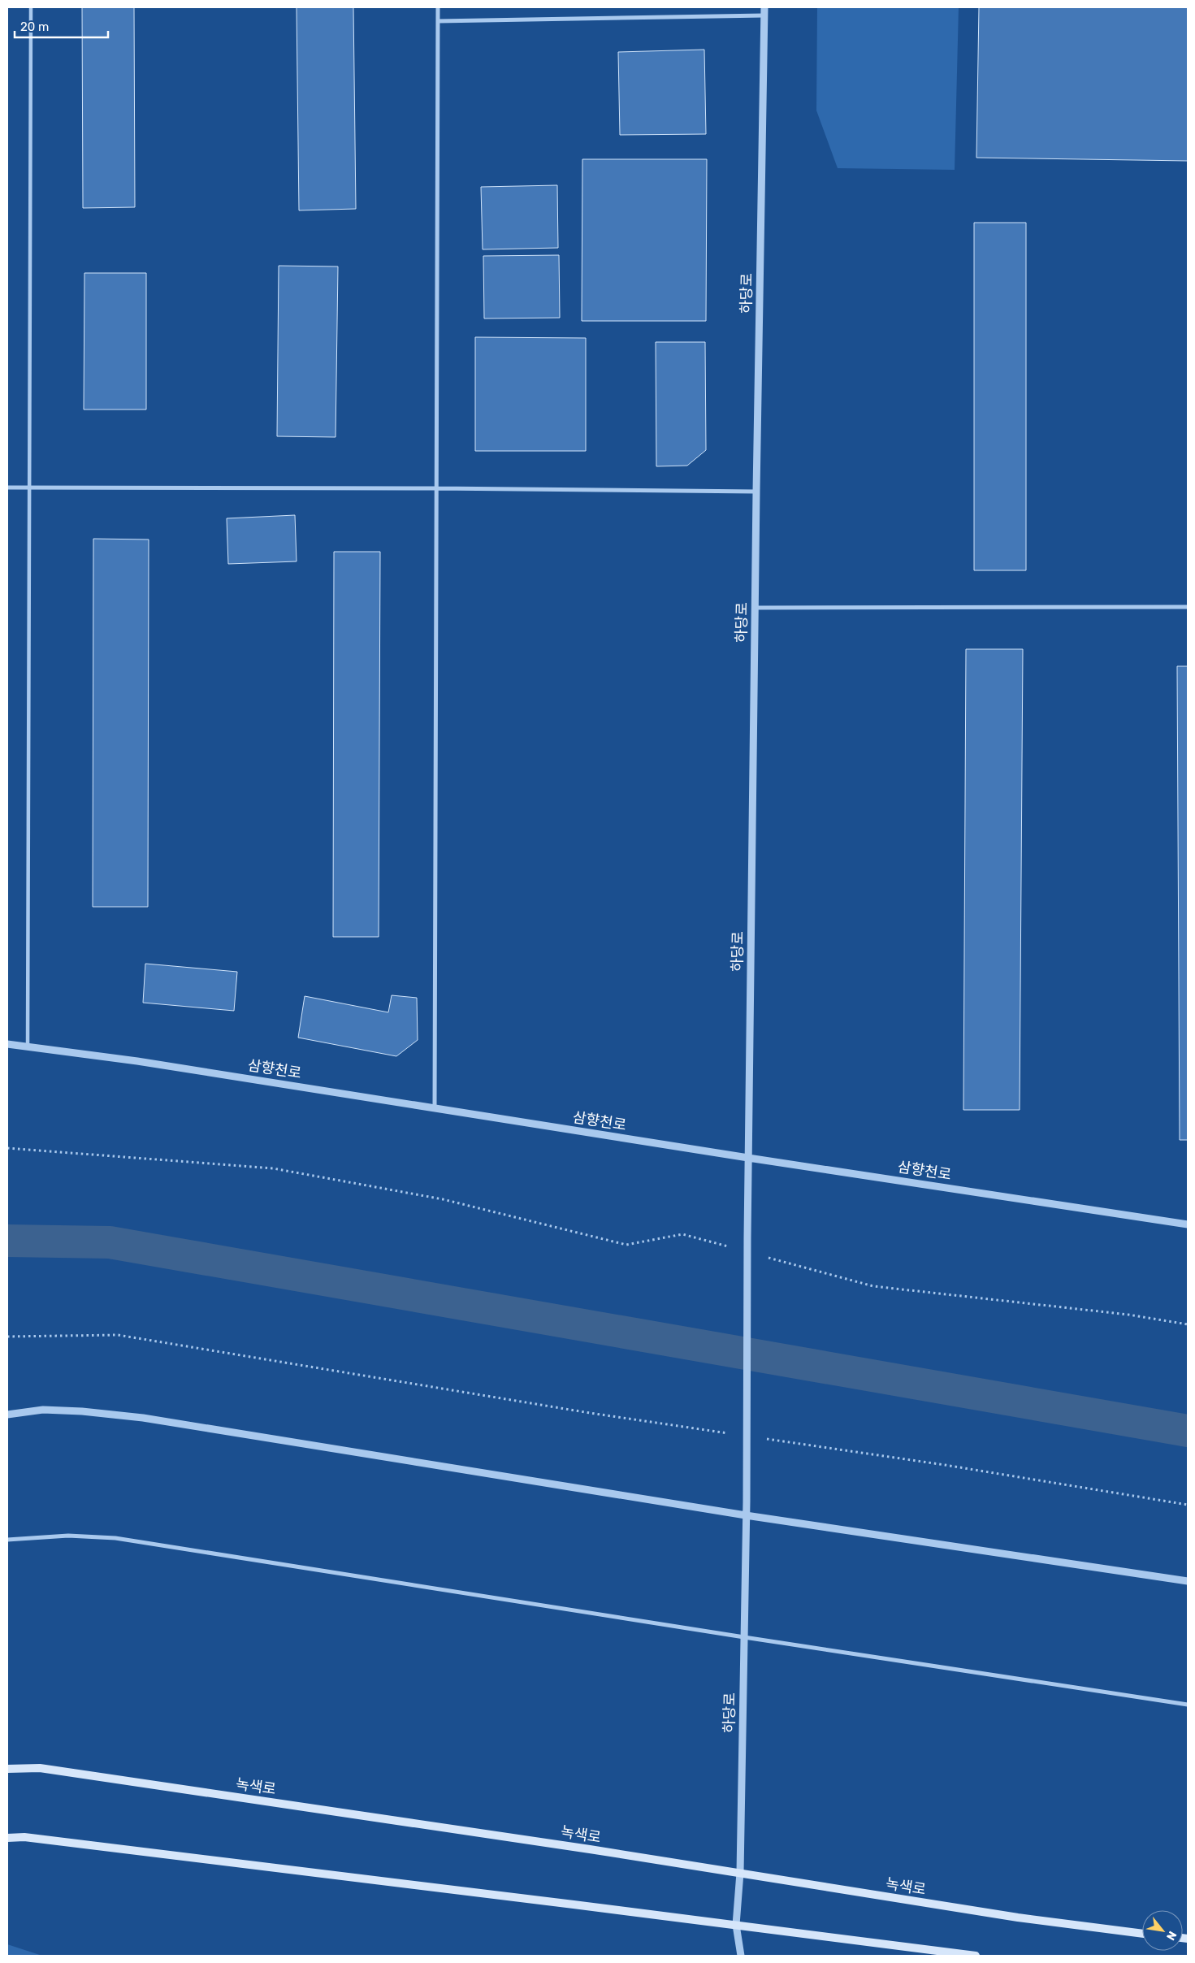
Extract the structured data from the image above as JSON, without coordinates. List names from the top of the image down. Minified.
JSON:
{"streets":{"main road":["녹색로"],"street":["하당로","삼향천로"]},"crossings":[["하당로","삼향천로"],["하당로","녹색로"]],"scale_bar":"20 m","north":"bottom right"}
